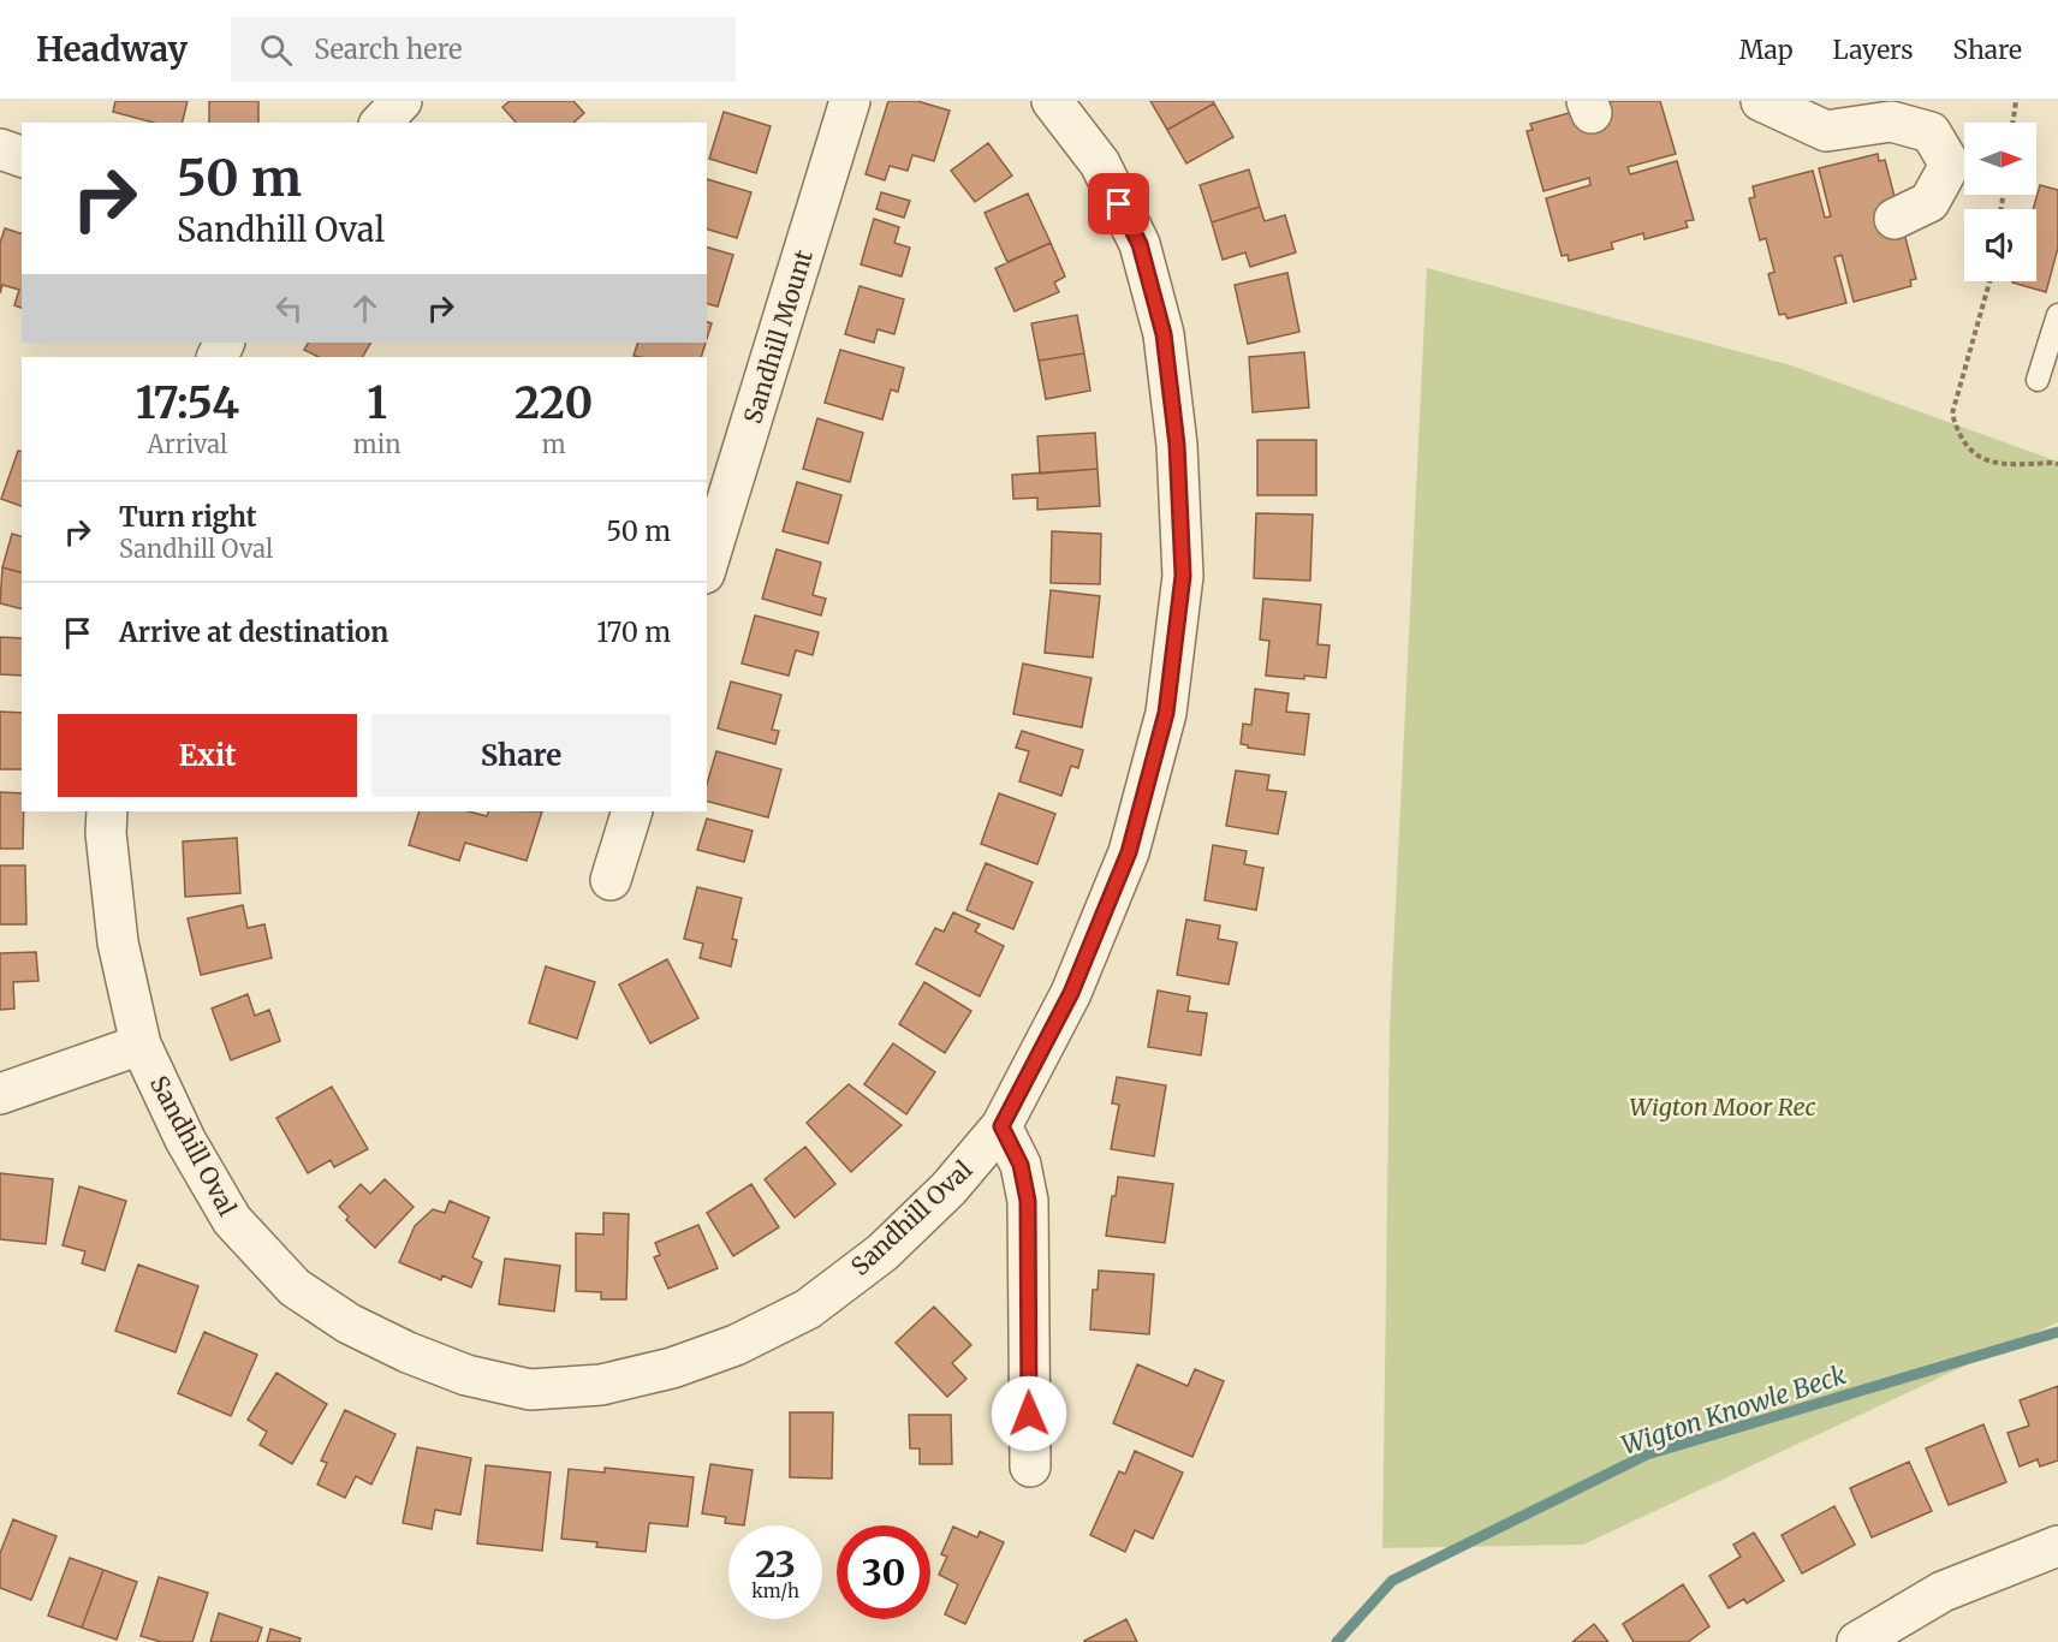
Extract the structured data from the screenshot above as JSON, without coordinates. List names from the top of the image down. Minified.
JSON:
{"streets":{"street":["Sandhill Mount","Sandhill Oval"]},"water":["Wigton Knowle Beck"],"parks":["Wigton Moor Rec"],"north":"right","page":{"header":"Headway","search":"Search here","nav":["Map","Layers","Share"],"turn":["50 m","Sandhill Oval"],"eta":["17:54","Arrival","1","min","220","m"],"list":[{"name":"Turn right","note":"Sandhill Oval","value":"50 m"},{"name":"Arrive at destination","value":"170 m"}],"buttons":["Exit","Share"],"speed":"23 km/h","limit":"30"}}
